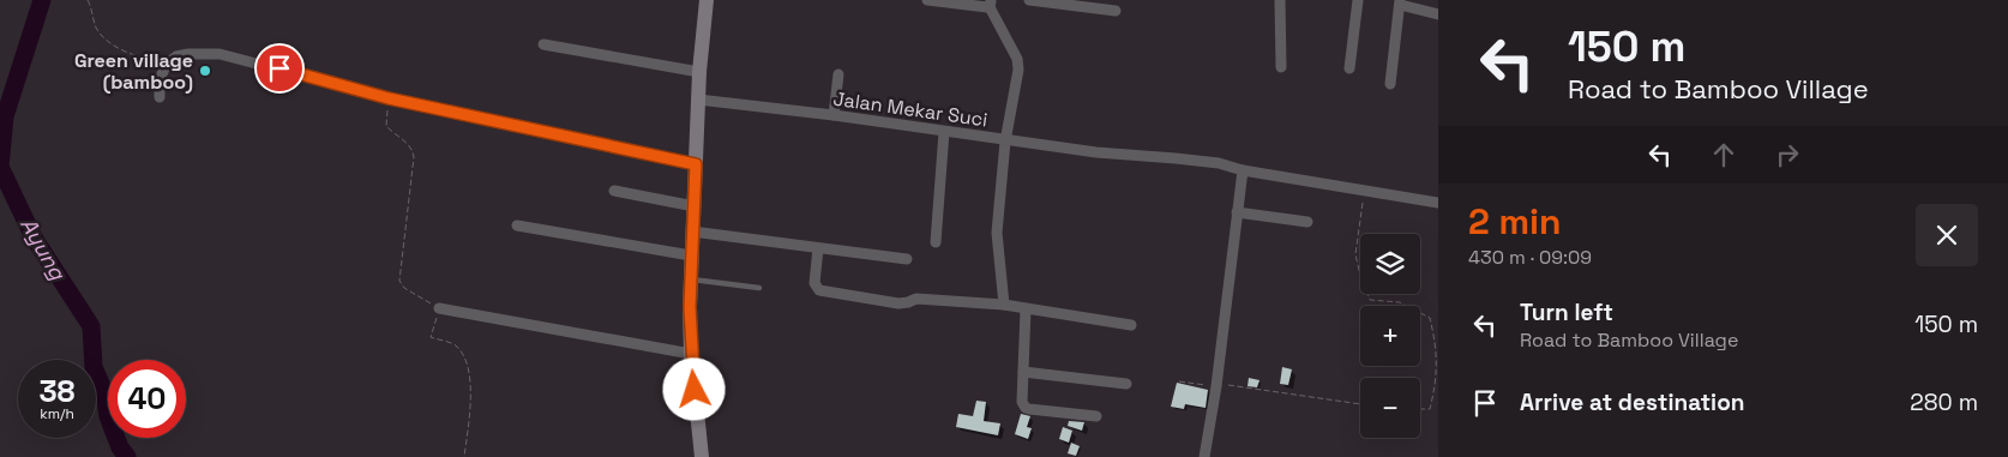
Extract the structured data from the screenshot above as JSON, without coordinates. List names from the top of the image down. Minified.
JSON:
{"streets":{"street":["Jalan Mekar Suci"]},"water":["Ayung"],"places":["Green village (bamboo)"],"page":{"turn":["150 m","Road to Bamboo Village"],"heading":["2 min","430 m · 09:09"],"map_buttons":["+","−"],"list":[{"name":"Turn left","note":"Road to Bamboo Village","value":"150 m"},{"name":"Arrive at destination","value":"280 m"}],"speed":"38 km/h","limit":"40"}}
